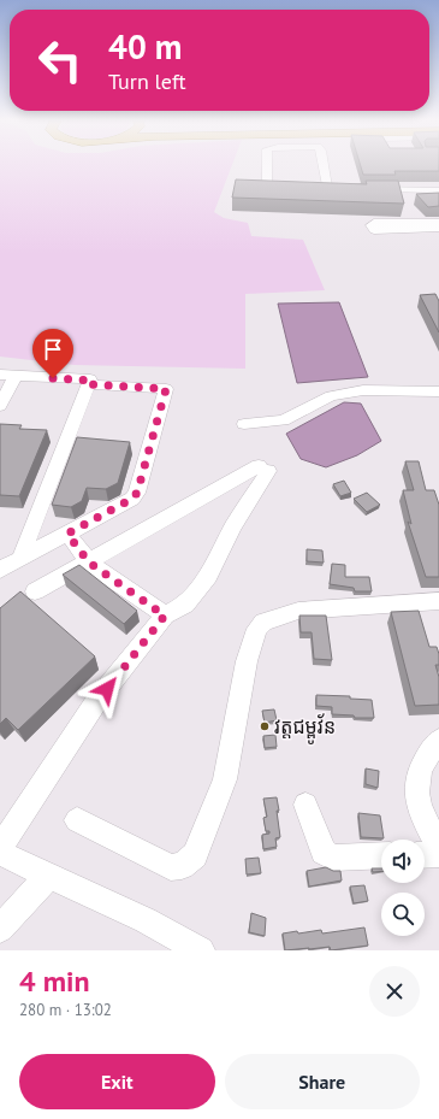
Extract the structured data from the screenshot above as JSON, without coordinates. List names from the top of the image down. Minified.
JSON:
{"places":["វត្តជម្ពូវ័ន"],"page":{"turn":["40 m","Turn left"],"heading":["4 min","280 m · 13:02"],"buttons":["Exit","Share"]}}
